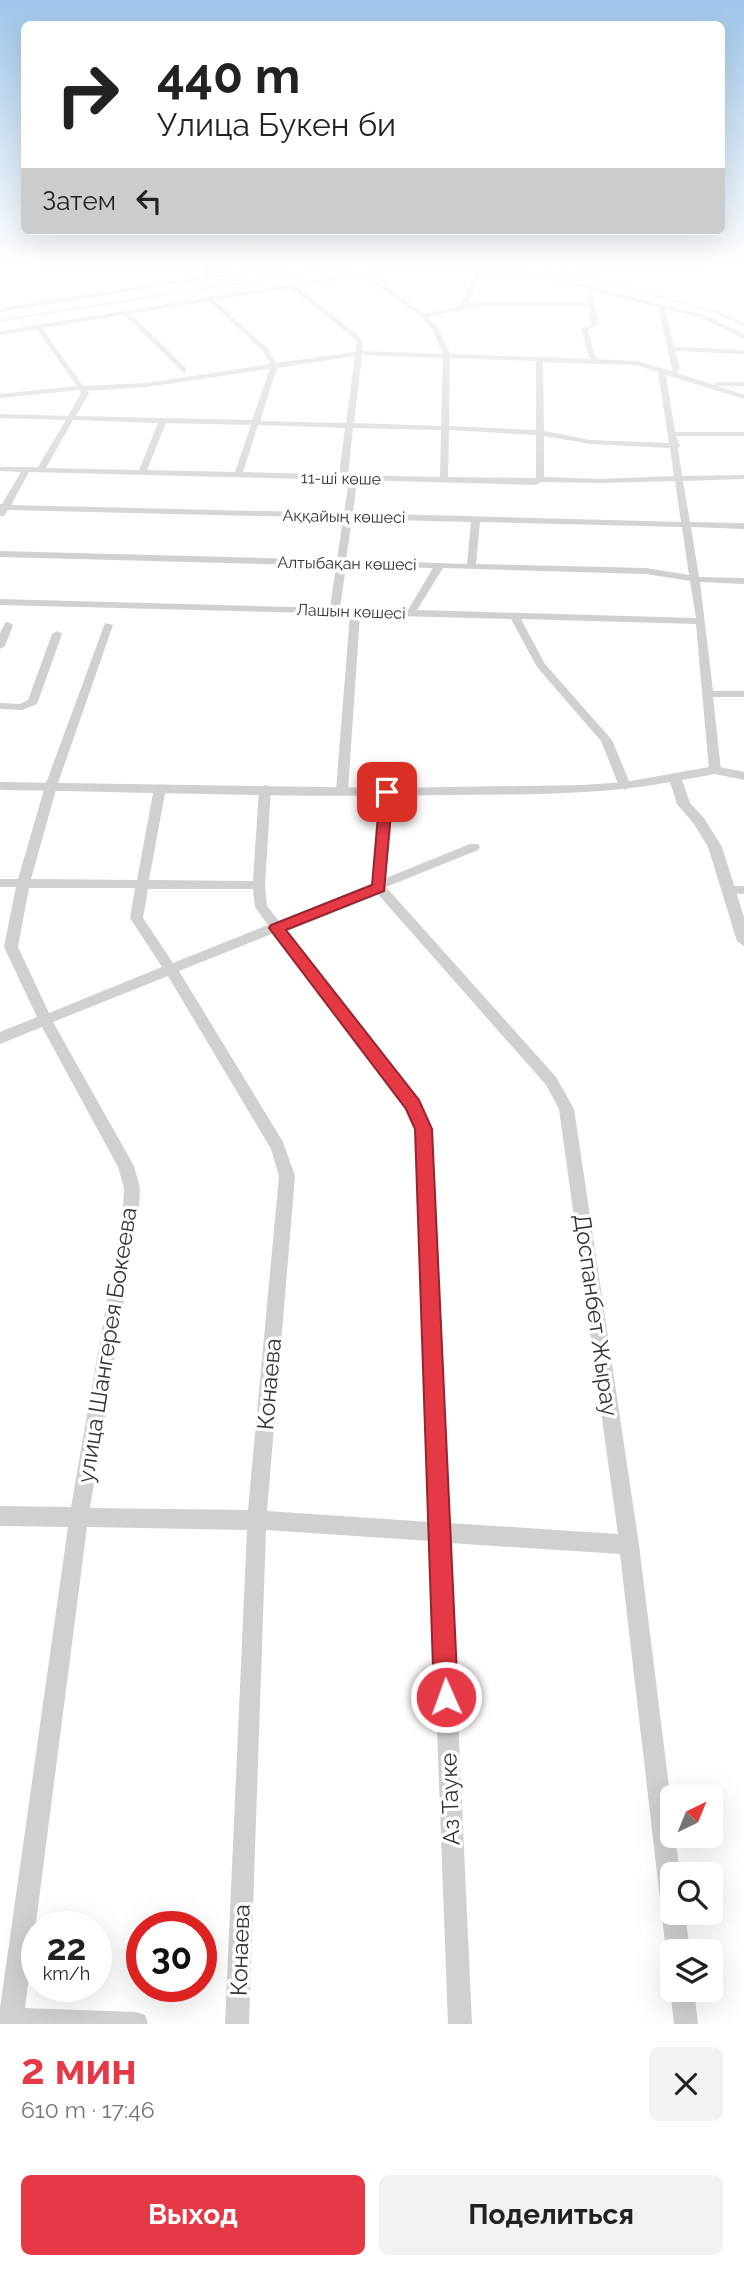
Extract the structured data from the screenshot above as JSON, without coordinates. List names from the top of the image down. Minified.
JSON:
{"streets":{"street":["11-ші көше","Аққайың көшесі","Алтыбақан көшесі","Лашын көшесі","Доспанбет Жырау","улица Шангерея Бокеева","Конаева","Аз Тауке"]},"north":"top right","page":{"turn":["440 m","Улица Букен би"],"then":"Затем","speed":"22 km/h","limit":"30","heading":["2 мин","610 m · 17:46"],"buttons":["Выход","Поделиться"]}}
